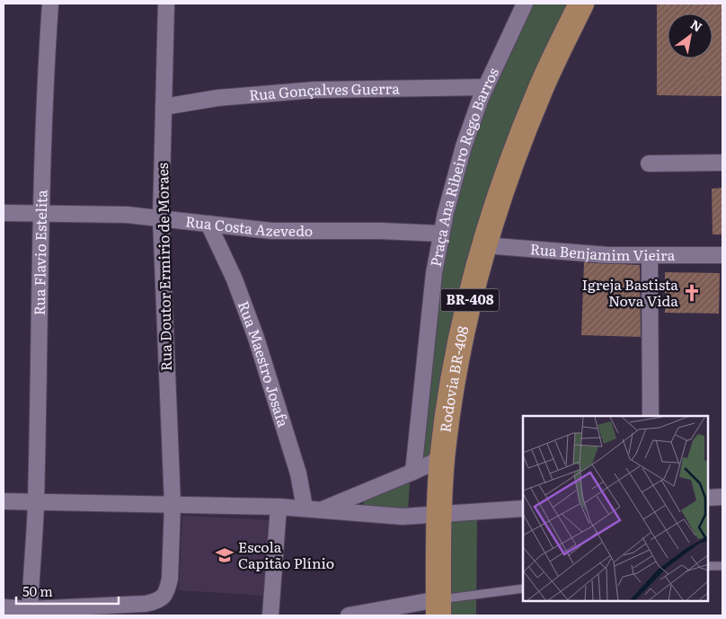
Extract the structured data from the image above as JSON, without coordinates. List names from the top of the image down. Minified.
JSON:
{"streets":{"main road":["BR-408","Rodovia BR-408"],"street":["Rua Gonçalves Guerra","Praça Ana Ribeiro Rego Barros","Rua Costa Azevedo","Rua Benjamim Vieira","Rua Flavio Estelita","Rua Doutor Ermirio de Moraes","Rua Maestro Josafa"]},"crossings":[["Rua Gonçalves Guerra","Praça Ana Ribeiro Rego Barros"],["Rua Gonçalves Guerra","Rua Doutor Ermirio de Moraes"],["Praça Ana Ribeiro Rego Barros","Rua Costa Azevedo"],["Rua Costa Azevedo","Rua Flavio Estelita"],["Rua Costa Azevedo","Rua Doutor Ermirio de Moraes"],["Rua Costa Azevedo","Rua Maestro Josafa"],["Rua Benjamim Vieira","Rodovia BR-408"],["Rua Flavio Estelita","Rua Doutor Ermirio de Moraes"]],"places":{"church":["Igreja Bastista Nova Vida"],"school or university":["Escola Capitão Plínio"]},"scale_bar":"50 m","north":"top right"}
